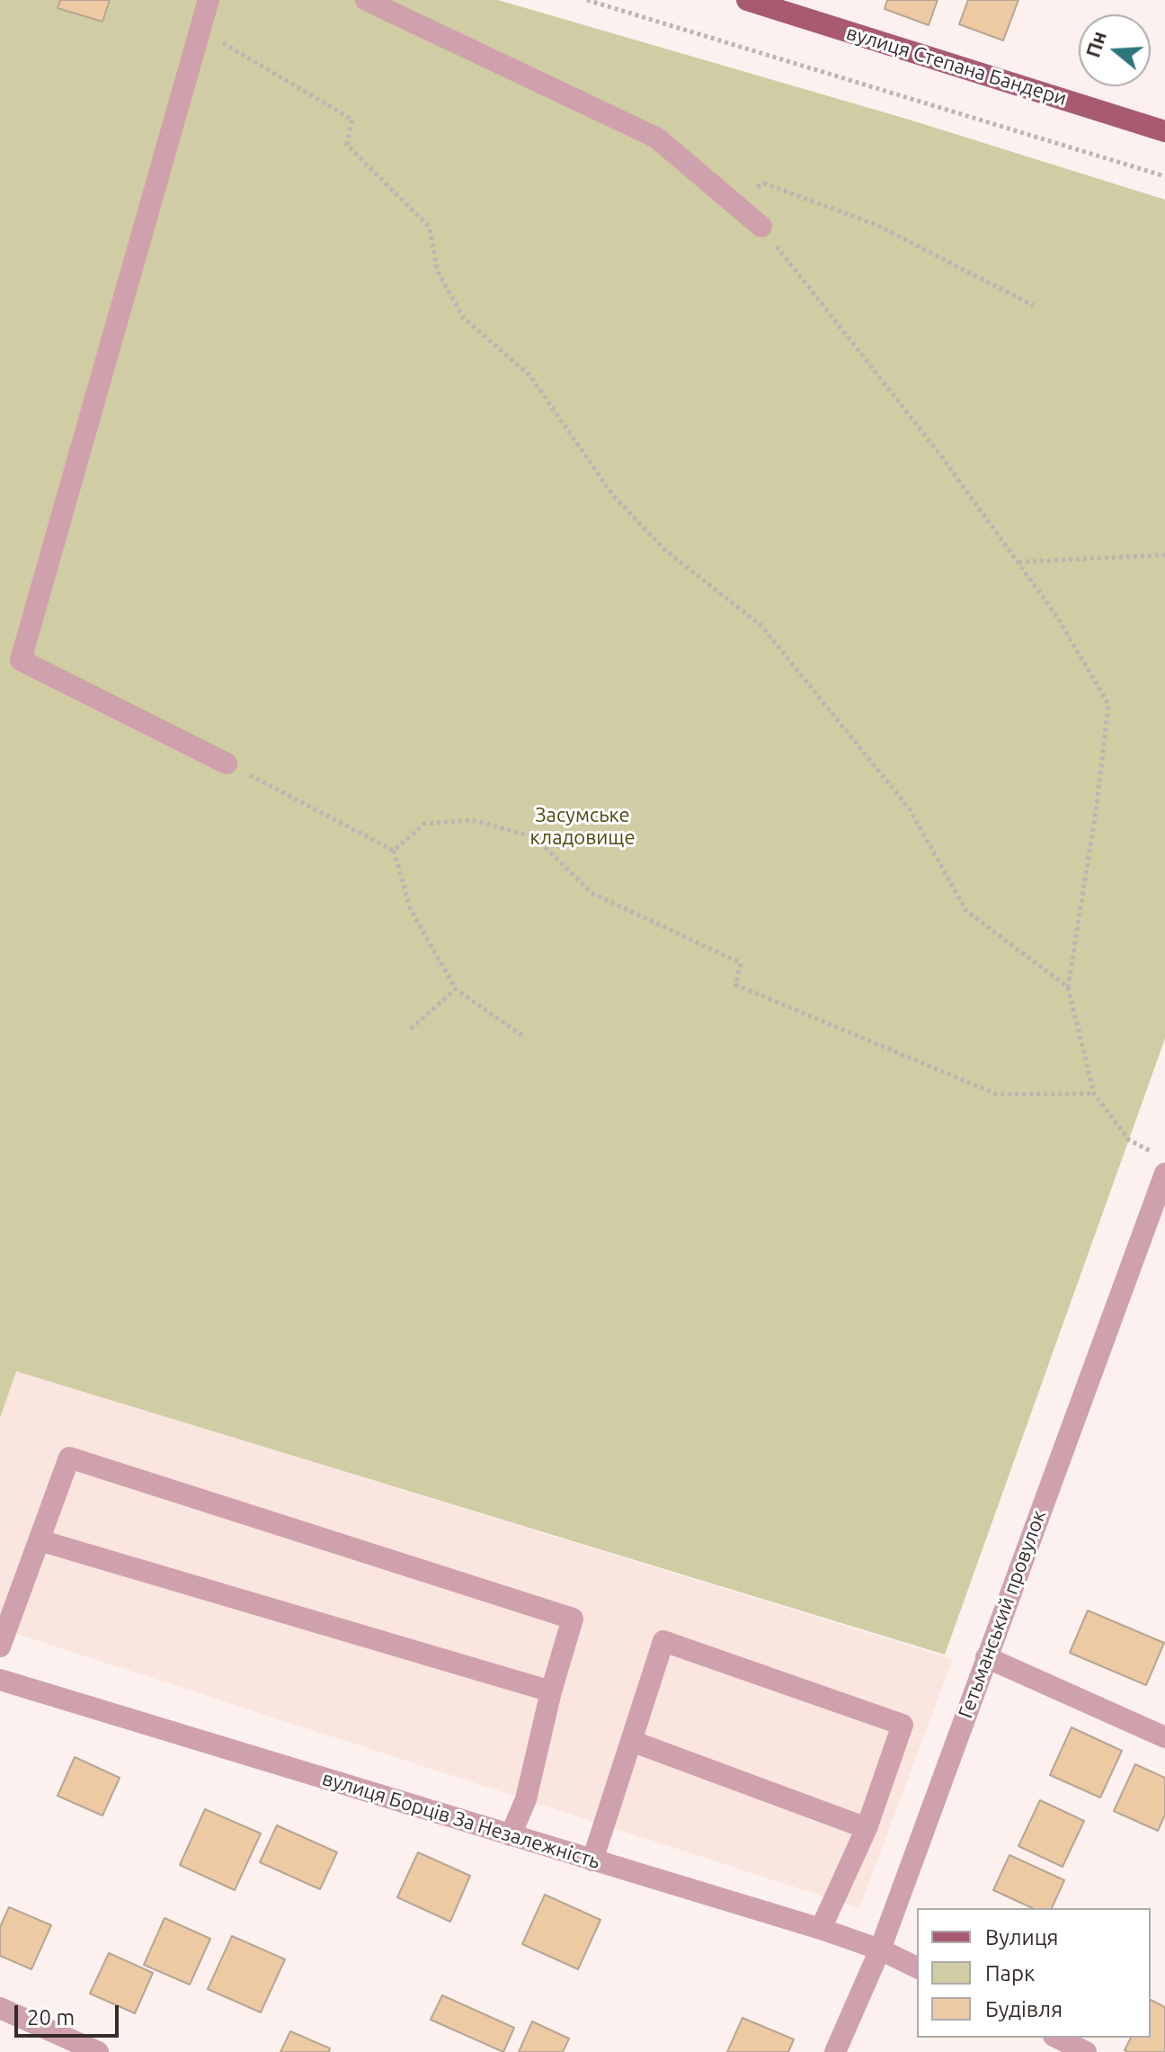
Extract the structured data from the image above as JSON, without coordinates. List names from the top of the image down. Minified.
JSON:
{"streets":{"main road":["вулиця Степана Бандери"],"street":["Гетьманський провулок","вулиця Борців За Незалежність"]},"crossings":[["Гетьманський провулок","вулиця Борців За Незалежність"]],"parks":["Засумське кладовище"],"legend":["Вулиця","Парк","Будівля"],"scale_bar":"20 m","north":"left"}
